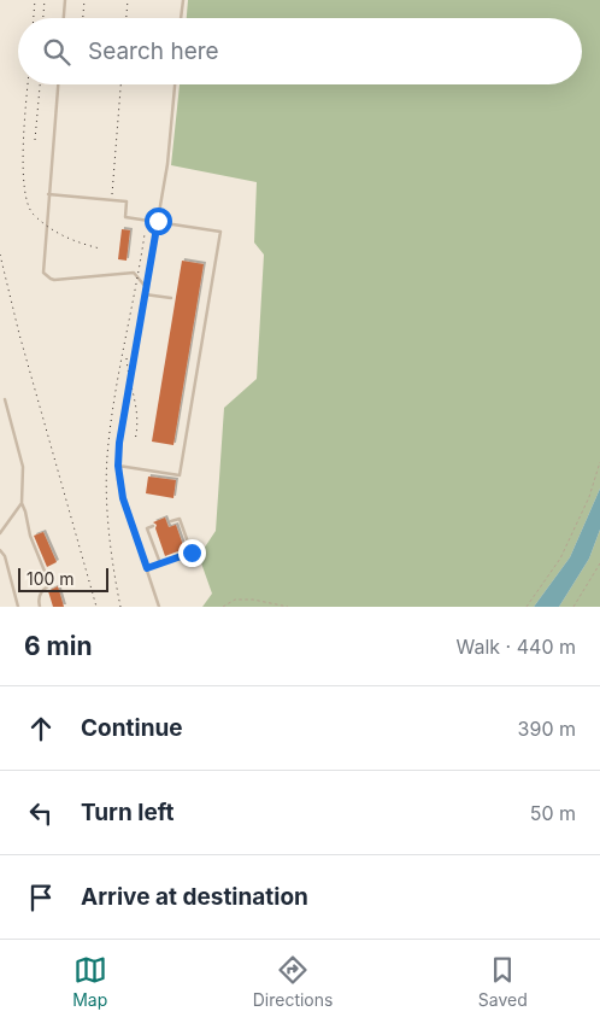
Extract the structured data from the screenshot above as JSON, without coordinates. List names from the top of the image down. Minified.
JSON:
{"scale_bar":"100 m","page":{"search":"Search here","scale":"100 m","heading":["6 min","Walk · 440 m"],"list":[["Continue","390 m"],["Turn left","50 m"],"Arrive at destination"],"nav":["Map","Directions","Saved"]}}
